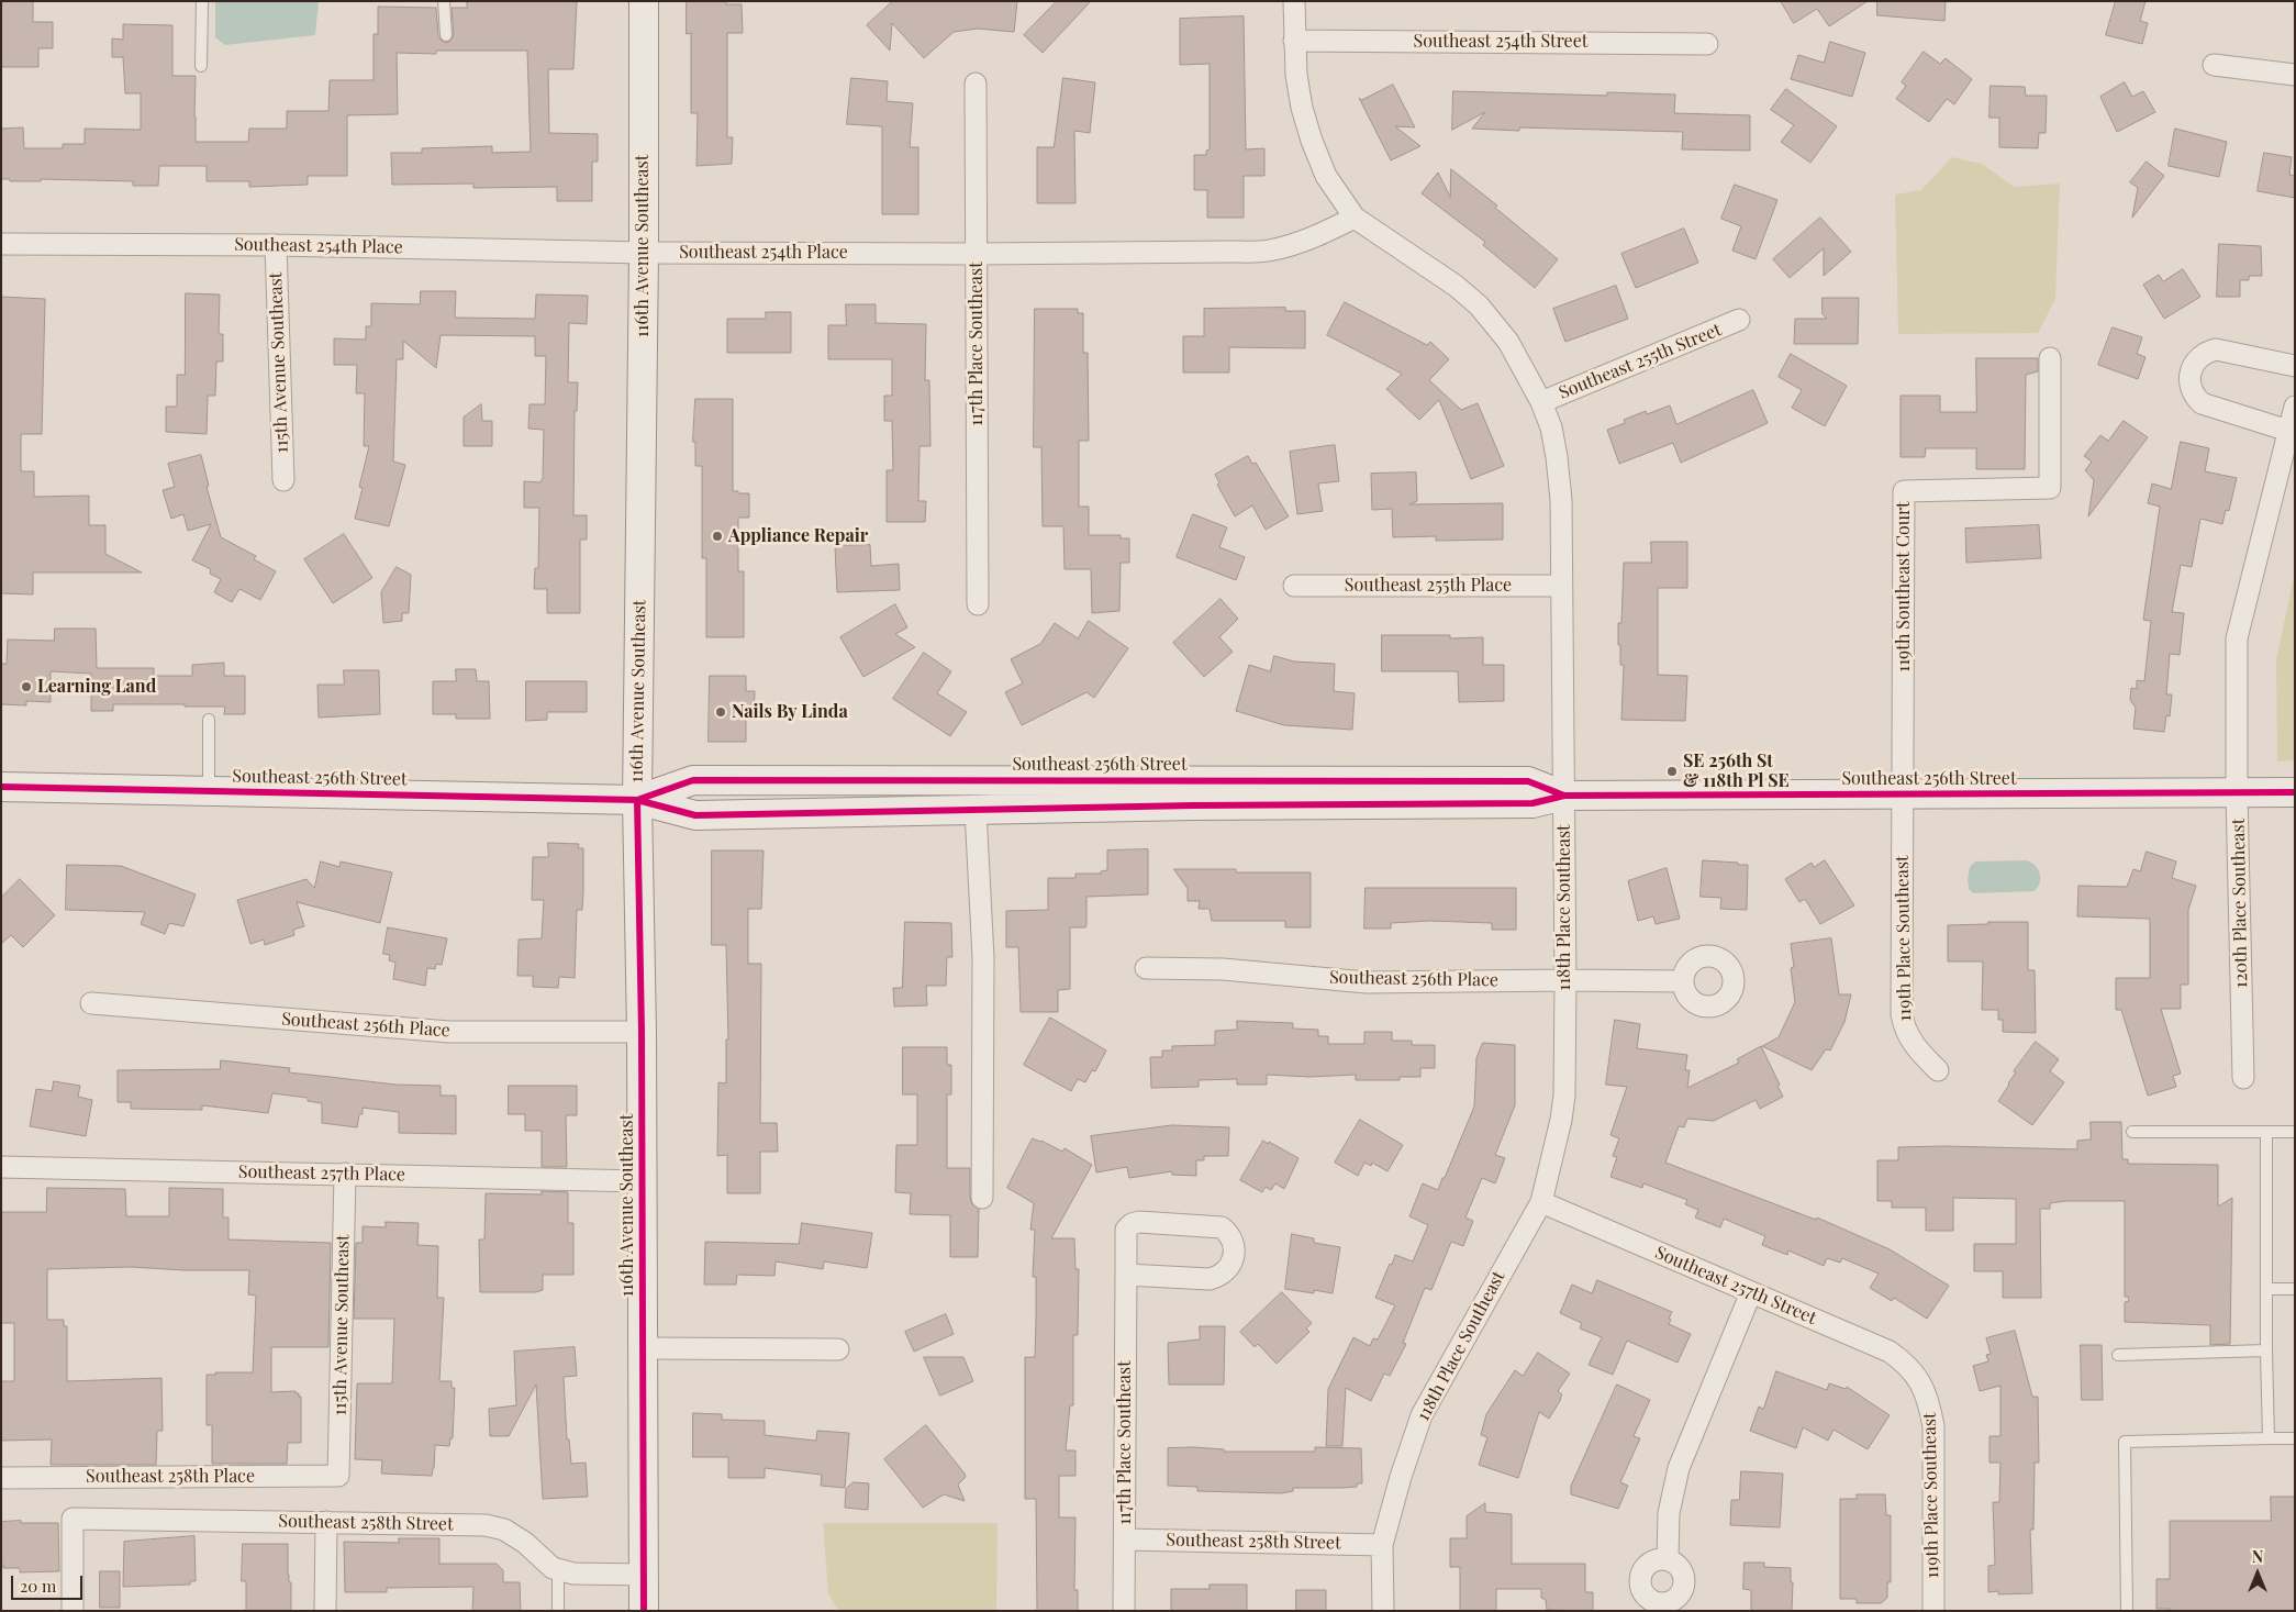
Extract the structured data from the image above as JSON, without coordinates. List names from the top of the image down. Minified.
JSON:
{"streets":{"main road":["116th Avenue Southeast","Southeast 256th Street"],"street":["Southeast 254th Street","Southeast 254th Place","117th Place Southeast","Southeast 255th Street","115th Avenue Southeast","Southeast 255th Place","119th Southeast Court","120th Place Southeast","118th Place Southeast","119th Place Southeast","Southeast 256th Place","Southeast 257th Place","Southeast 257th Street","Southeast 258th Place","Southeast 258th Street"]},"crossings":[["Southeast 254th Place","116th Avenue Southeast"],["Southeast 254th Place","117th Place Southeast"],["Southeast 254th Place","115th Avenue Southeast"],["Southeast 254th Place","118th Place Southeast"],["116th Avenue Southeast","Southeast 256th Street"],["116th Avenue Southeast","Southeast 256th Place"],["116th Avenue Southeast","Southeast 257th Place"],["116th Avenue Southeast","Southeast 258th Street"],["117th Place Southeast","Southeast 258th Street"],["Southeast 255th Street","118th Place Southeast"],["115th Avenue Southeast","Southeast 257th Place"],["115th Avenue Southeast","Southeast 258th Place"],["Southeast 255th Place","118th Place Southeast"],["119th Southeast Court","Southeast 256th Street"],["119th Southeast Court","119th Place Southeast"],["Southeast 256th Street","120th Place Southeast"],["Southeast 256th Street","118th Place Southeast"],["Southeast 256th Street","119th Place Southeast"],["118th Place Southeast","Southeast 256th Place"],["118th Place Southeast","Southeast 257th Street"],["118th Place Southeast","Southeast 258th Street"],["119th Place Southeast","Southeast 257th Street"]],"places":["Appliance Repair","Learning Land","Nails By Linda","SE 256th St & 118th Pl SE"],"scale_bar":"20 m","north":"top"}
